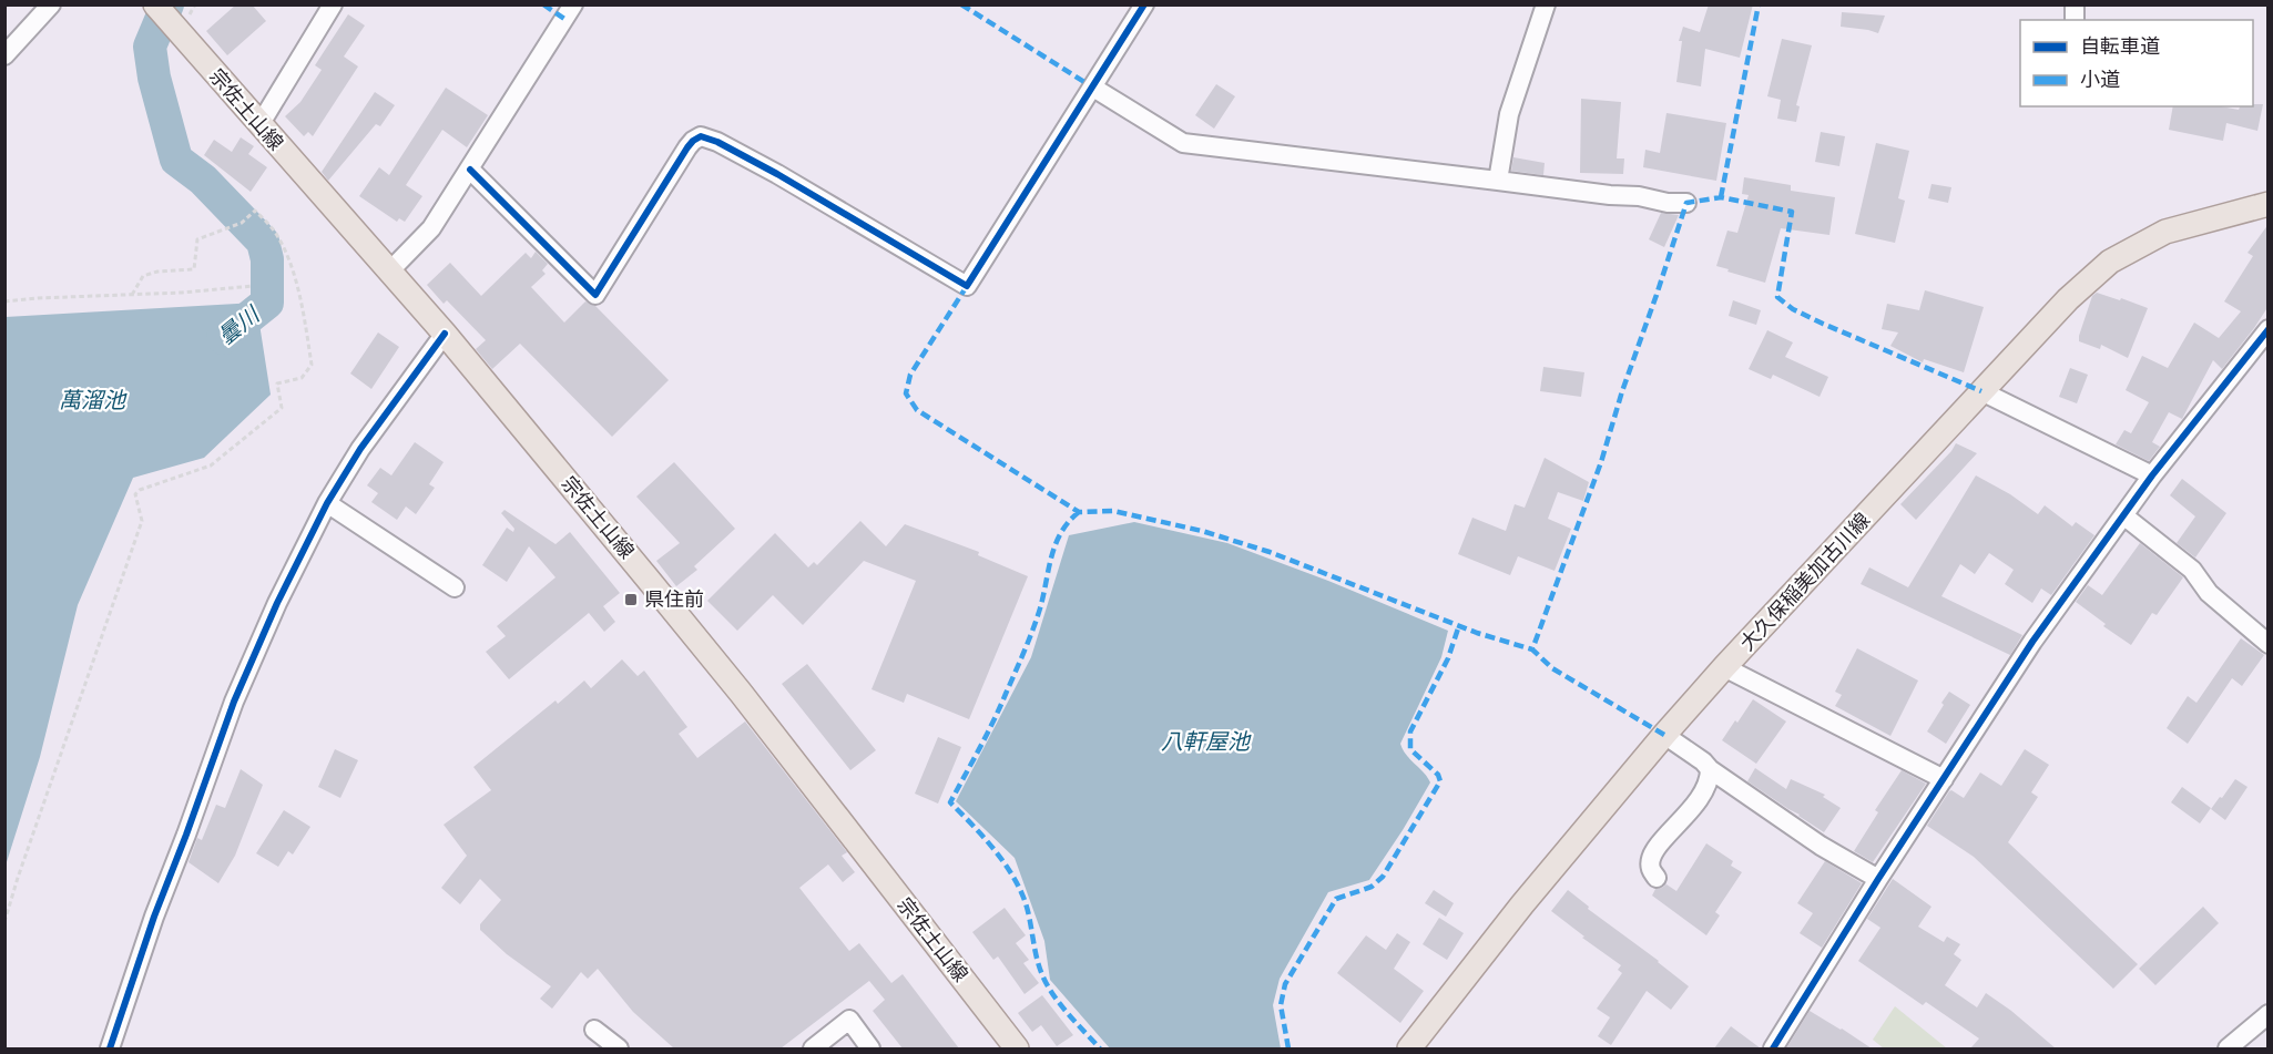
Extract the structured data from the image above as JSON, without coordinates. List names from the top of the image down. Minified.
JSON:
{"streets":{"main road":["宗佐土山線","大久保稲美加古川線"]},"water":["曇川","萬溜池","八軒屋池"],"places":{"transit":["県住前"]},"legend":["自転車道","小道"]}
